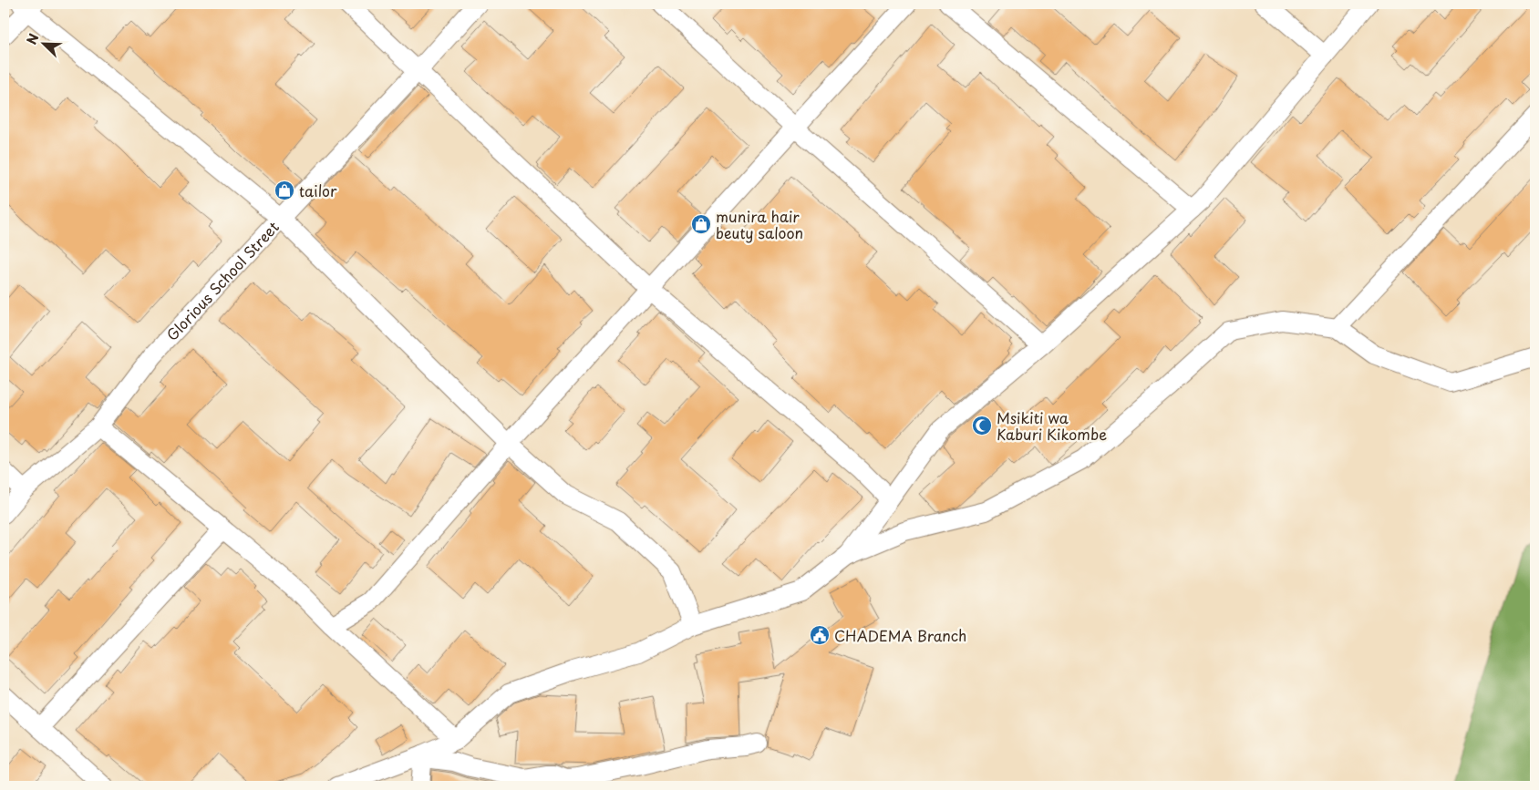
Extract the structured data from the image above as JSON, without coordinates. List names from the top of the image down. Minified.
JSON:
{"streets":{"street":["Glorious School Street"]},"places":{"shop":["tailor","munira hair beuty saloon"],"mosque":["Msikiti wa Kaburi Kikombe"],"public building":["CHADEMA Branch"]},"north":"top left"}
